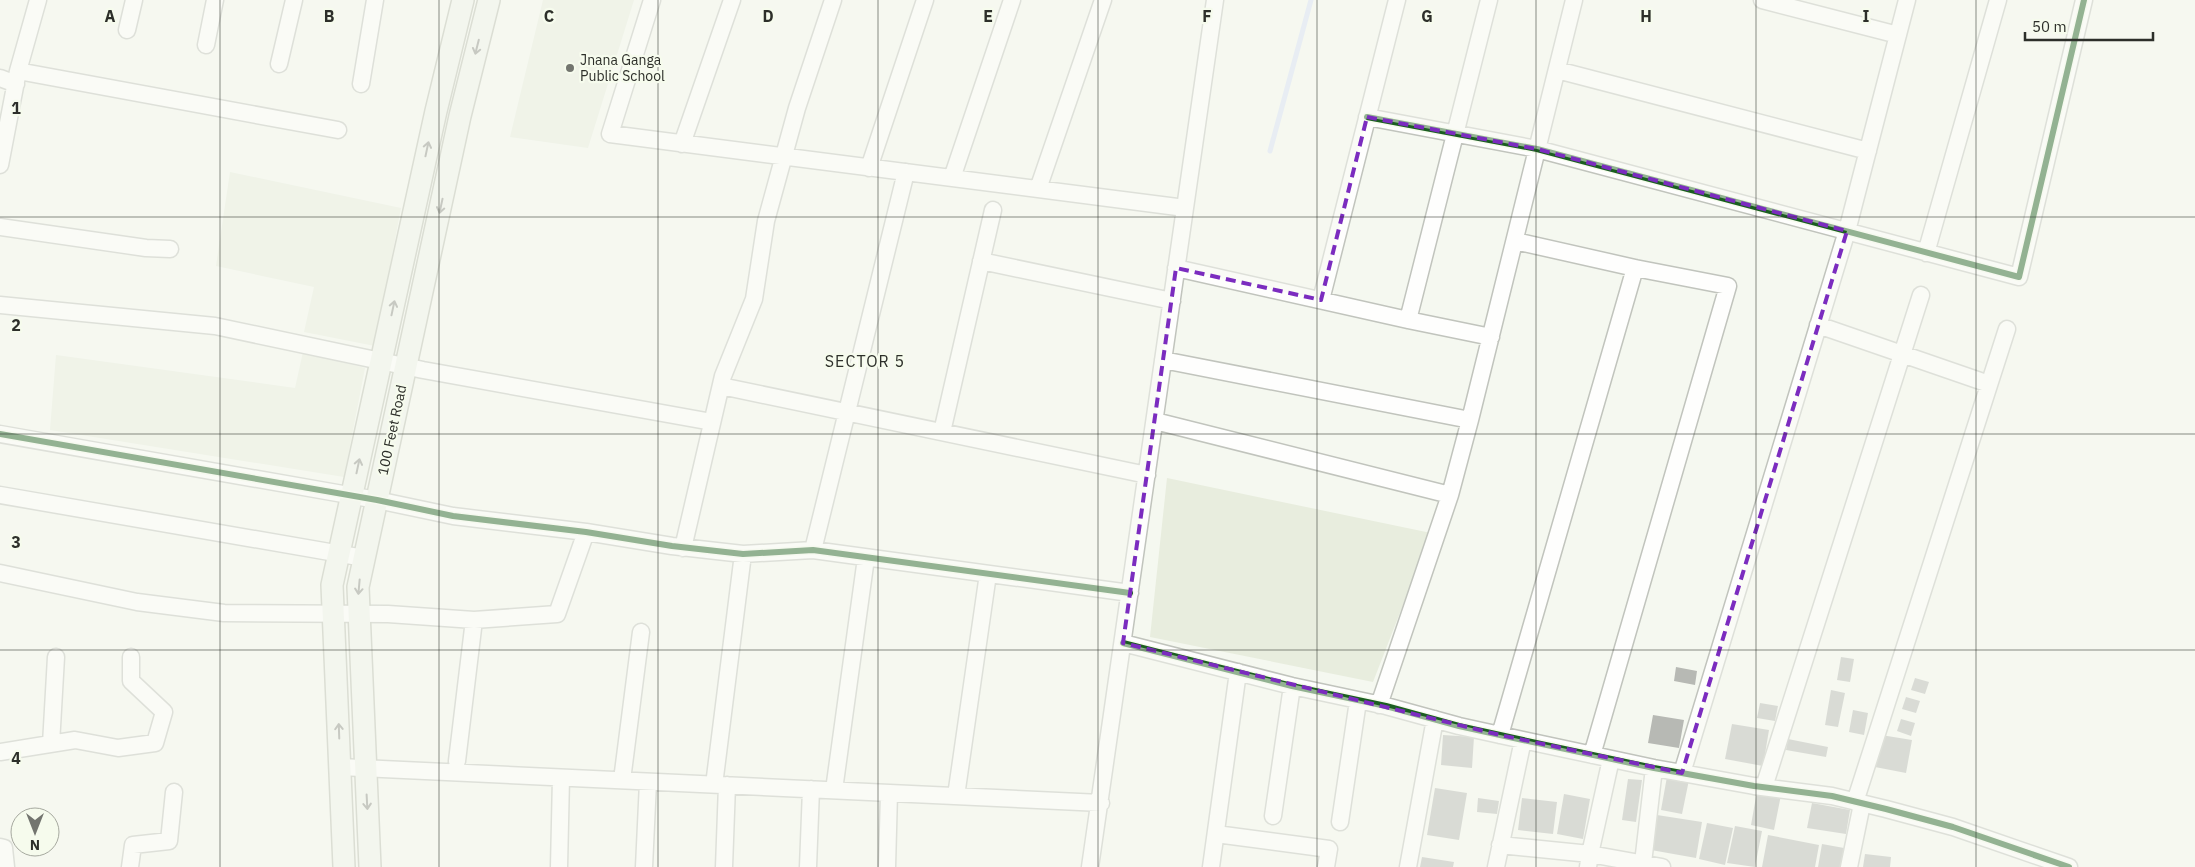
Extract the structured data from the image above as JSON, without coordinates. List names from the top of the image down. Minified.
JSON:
{"streets":{"main road":["100 Feet Road"]},"districts":["SECTOR 5"],"places":["Jnana Ganga Public School"],"scale_bar":"50 m","north":"bottom","grid":{"columns":["A","B","C","D","E","F","G","H","I"],"rows":["1","2","3","4"]}}
